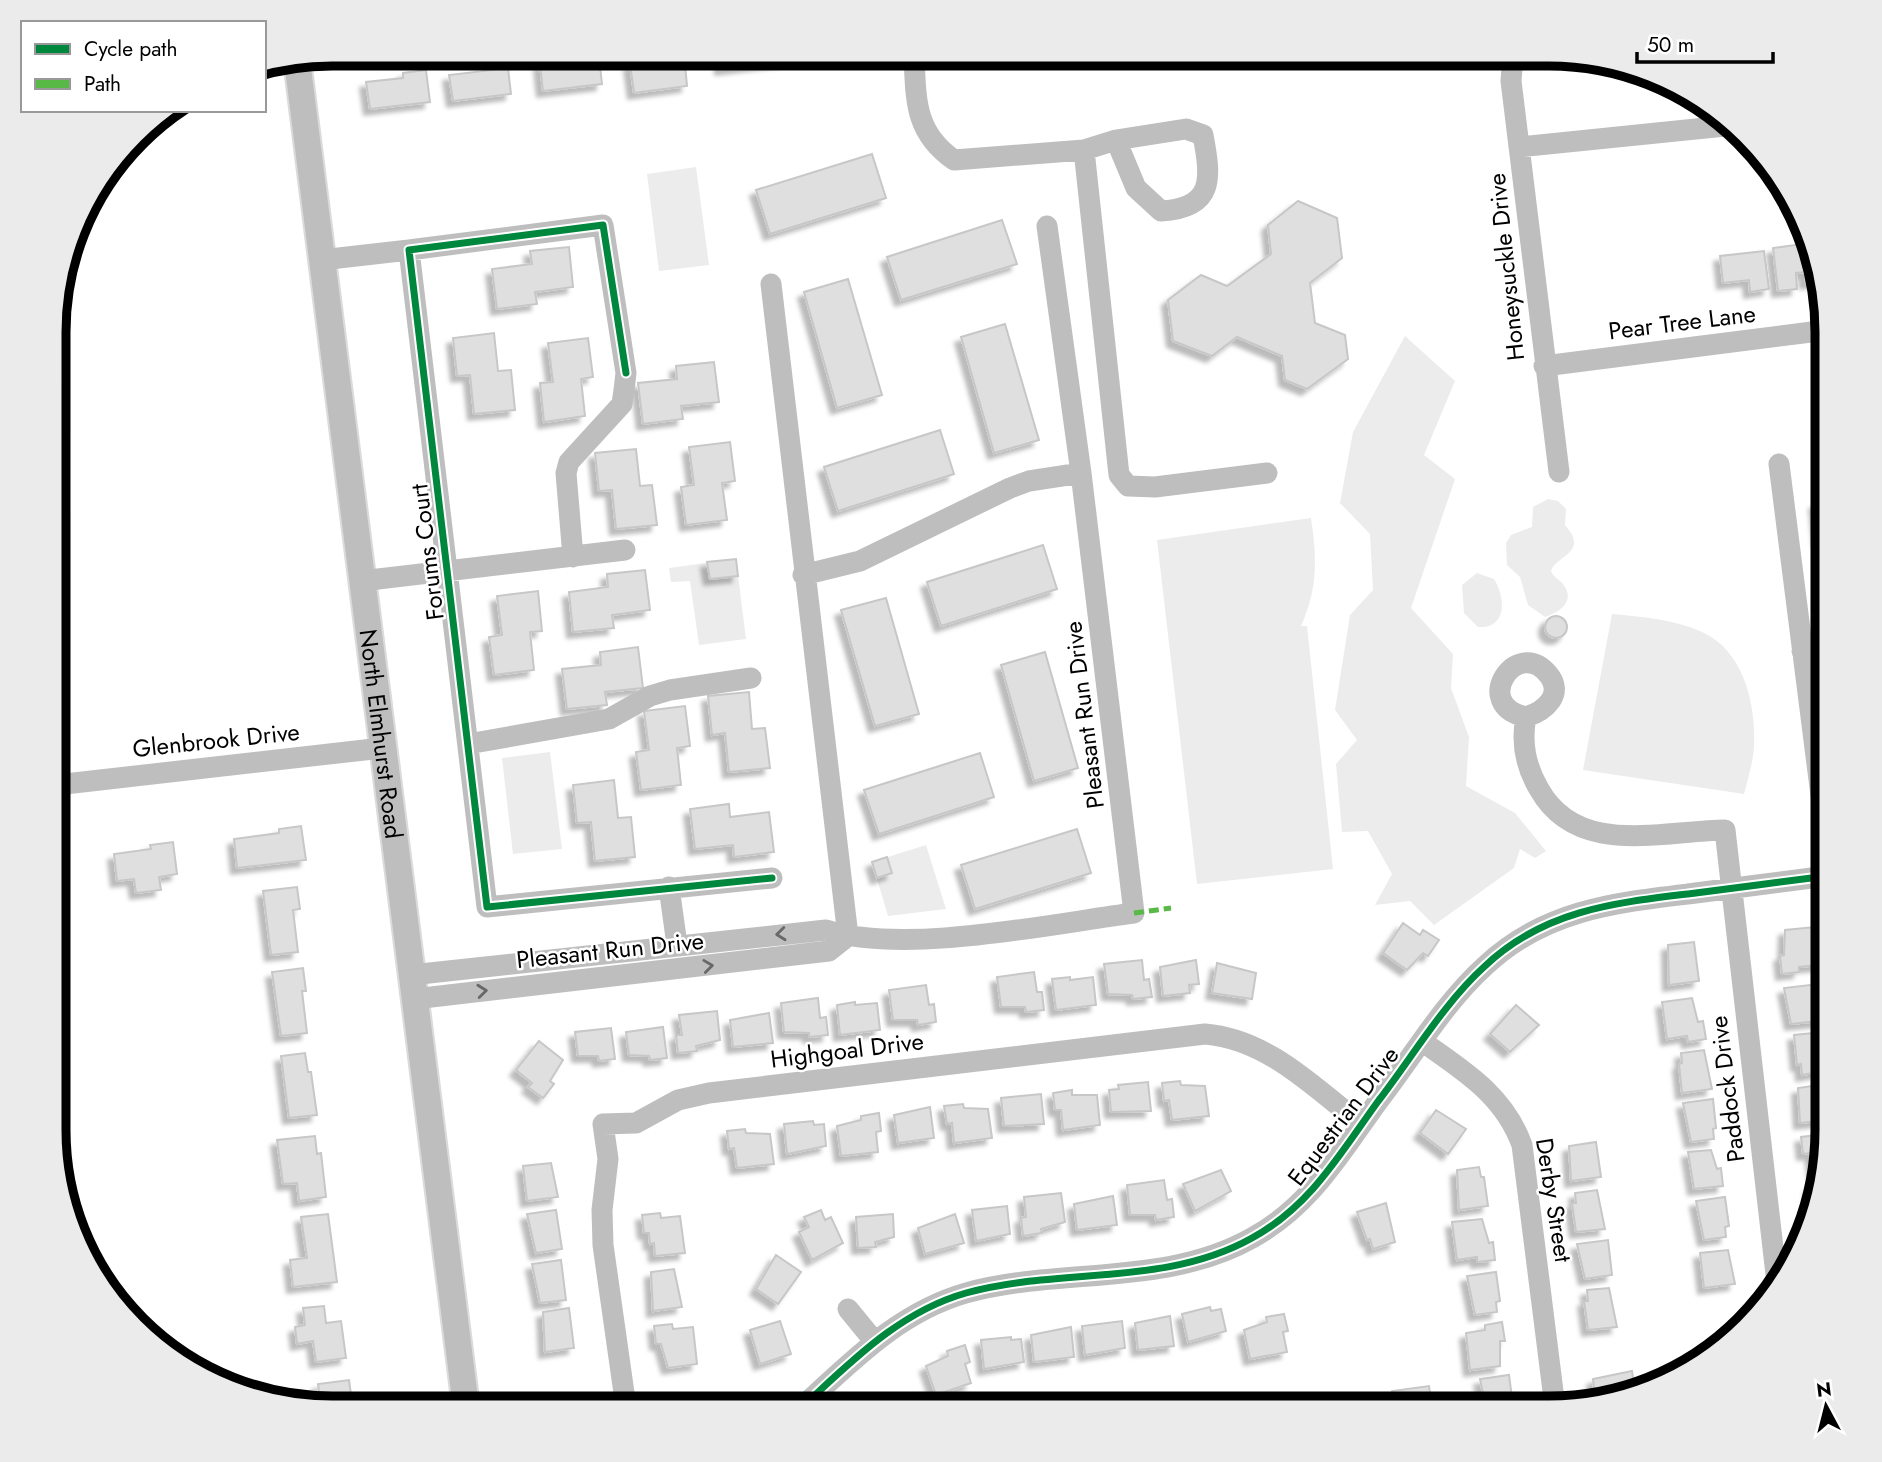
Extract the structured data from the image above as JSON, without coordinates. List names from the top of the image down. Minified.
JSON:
{"streets":{"main road":["North Elmhurst Road"],"street":["Honeysuckle Drive","Pear Tree Lane","Forums Court","Pleasant Run Drive","Glenbrook Drive","Highgoal Drive","Paddock Drive","Equestrian Drive","Derby Street"]},"crossings":[["Honeysuckle Drive","Pear Tree Lane"],["Forums Court","North Elmhurst Road"],["Pleasant Run Drive","North Elmhurst Road"],["North Elmhurst Road","Glenbrook Drive"],["Highgoal Drive","Equestrian Drive"],["Paddock Drive","Equestrian Drive"],["Equestrian Drive","Derby Street"]],"legend":["Cycle path","Path"],"scale_bar":"50 m","north":"top"}
